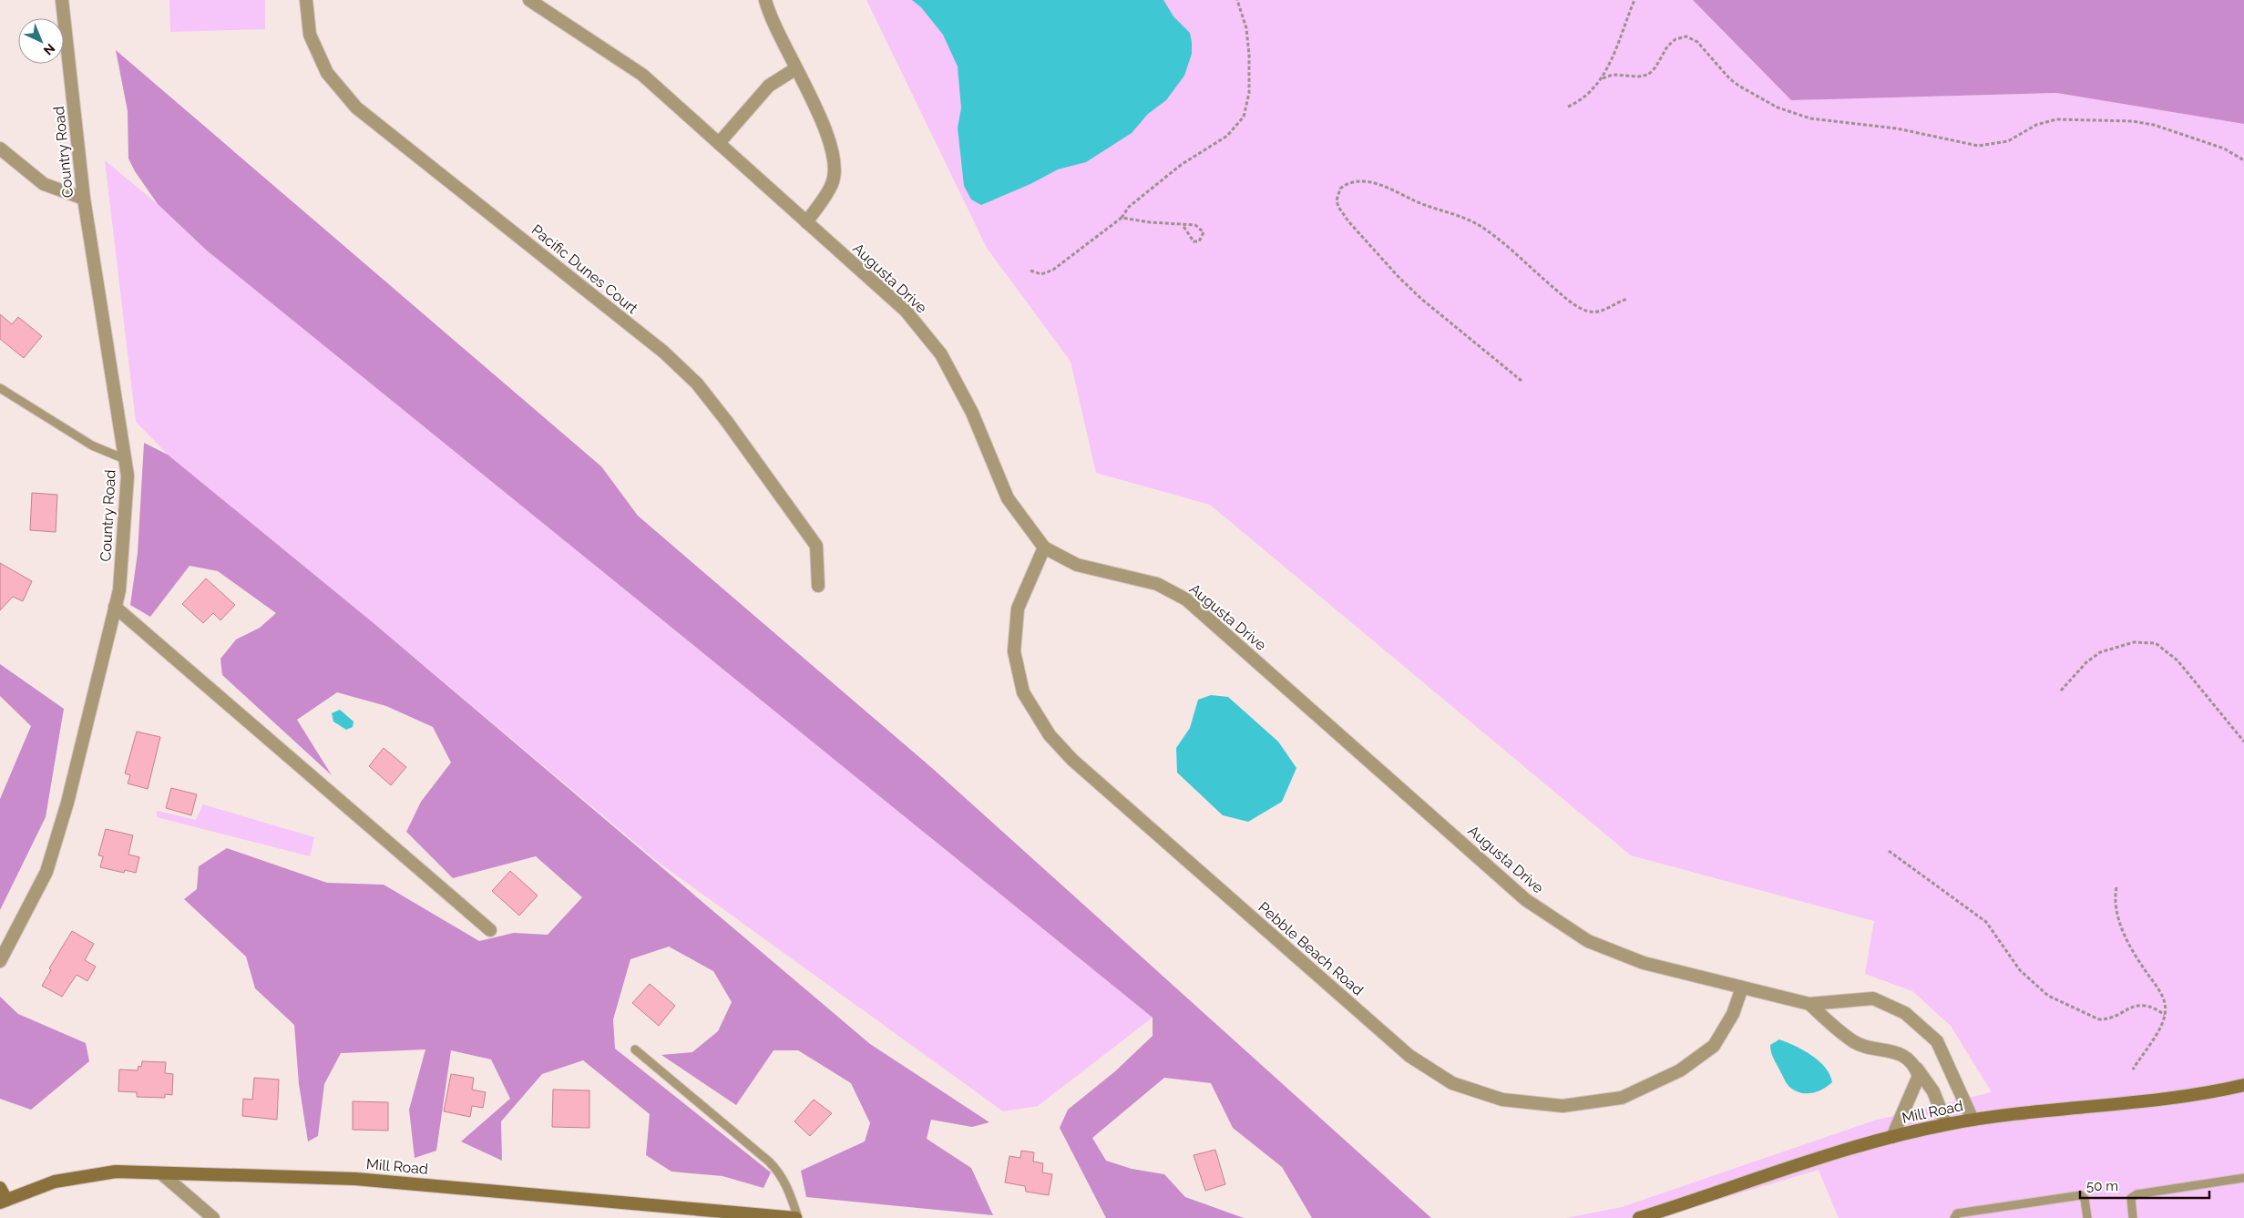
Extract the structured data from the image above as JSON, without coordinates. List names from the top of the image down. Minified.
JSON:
{"streets":{"main road":["Mill Road"],"street":["Country Road","Pacific Dunes Court","Augusta Drive","Pebble Beach Road"]},"crossings":[["Augusta Drive","Pebble Beach Road"],["Augusta Drive","Mill Road"]],"scale_bar":"50 m","north":"bottom right"}
